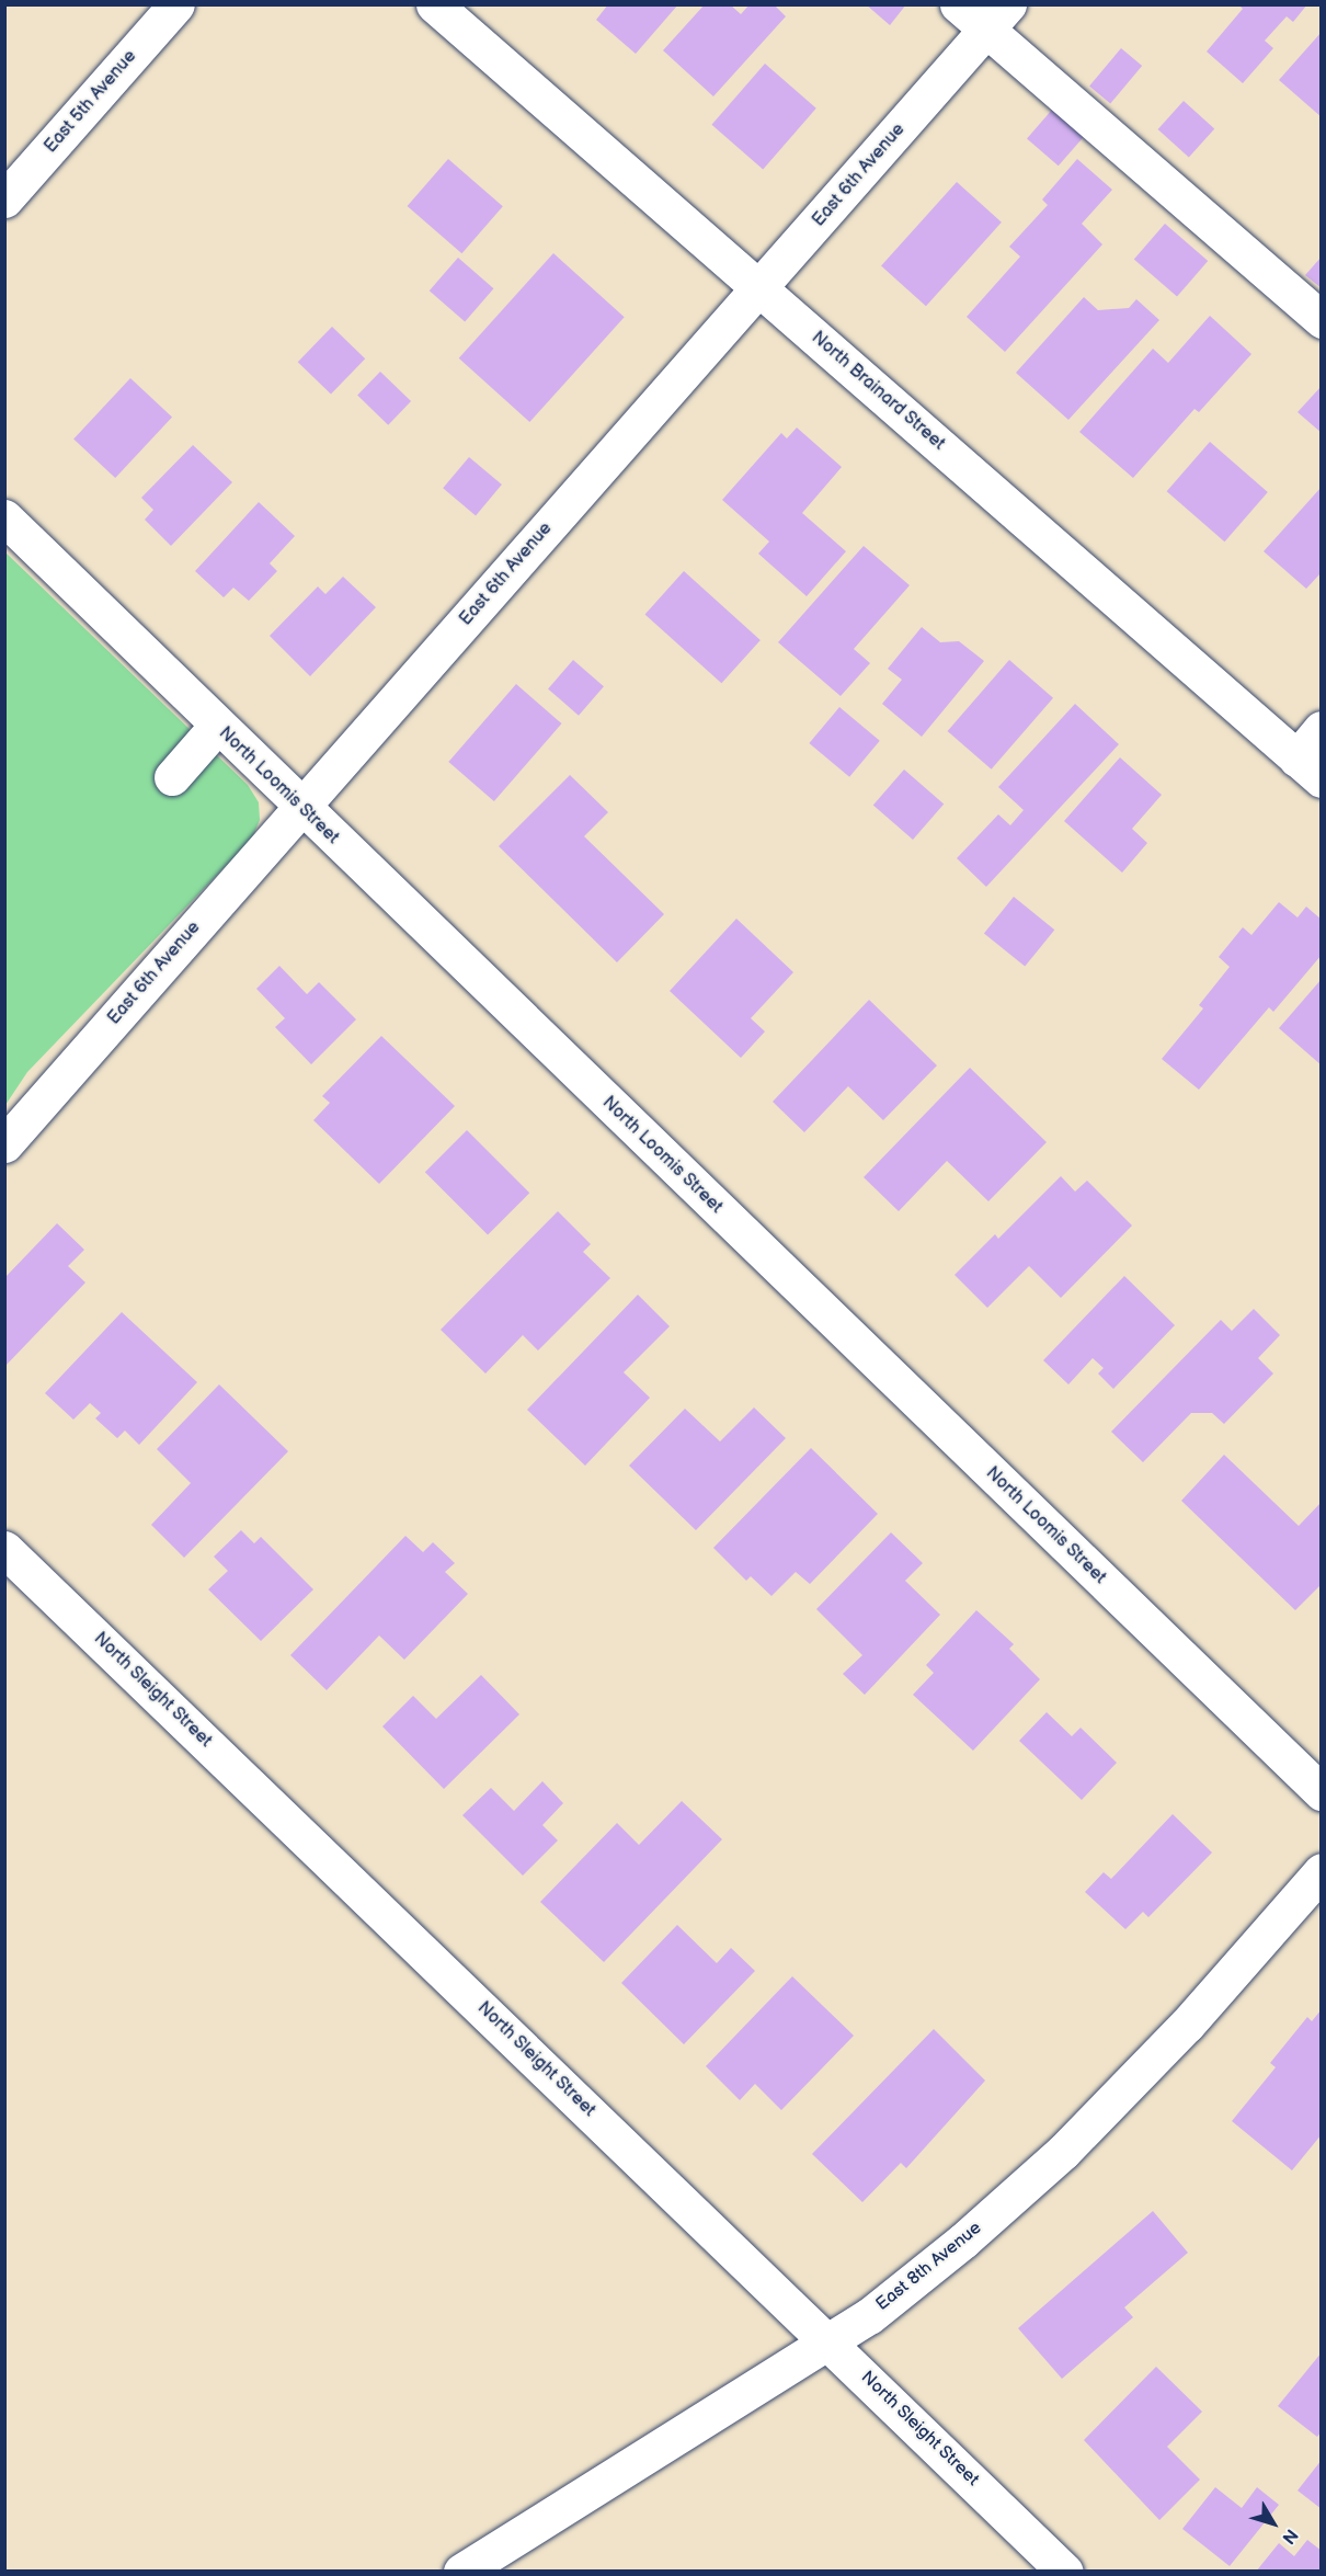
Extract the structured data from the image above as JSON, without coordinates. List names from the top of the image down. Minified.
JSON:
{"streets":{"street":["East 5th Avenue","East 6th Avenue","North Brainard Street","North Loomis Street","North Sleight Street","East 8th Avenue"]},"crossings":[["East 6th Avenue","North Brainard Street"],["East 6th Avenue","North Loomis Street"],["North Sleight Street","East 8th Avenue"]],"north":"bottom right"}
